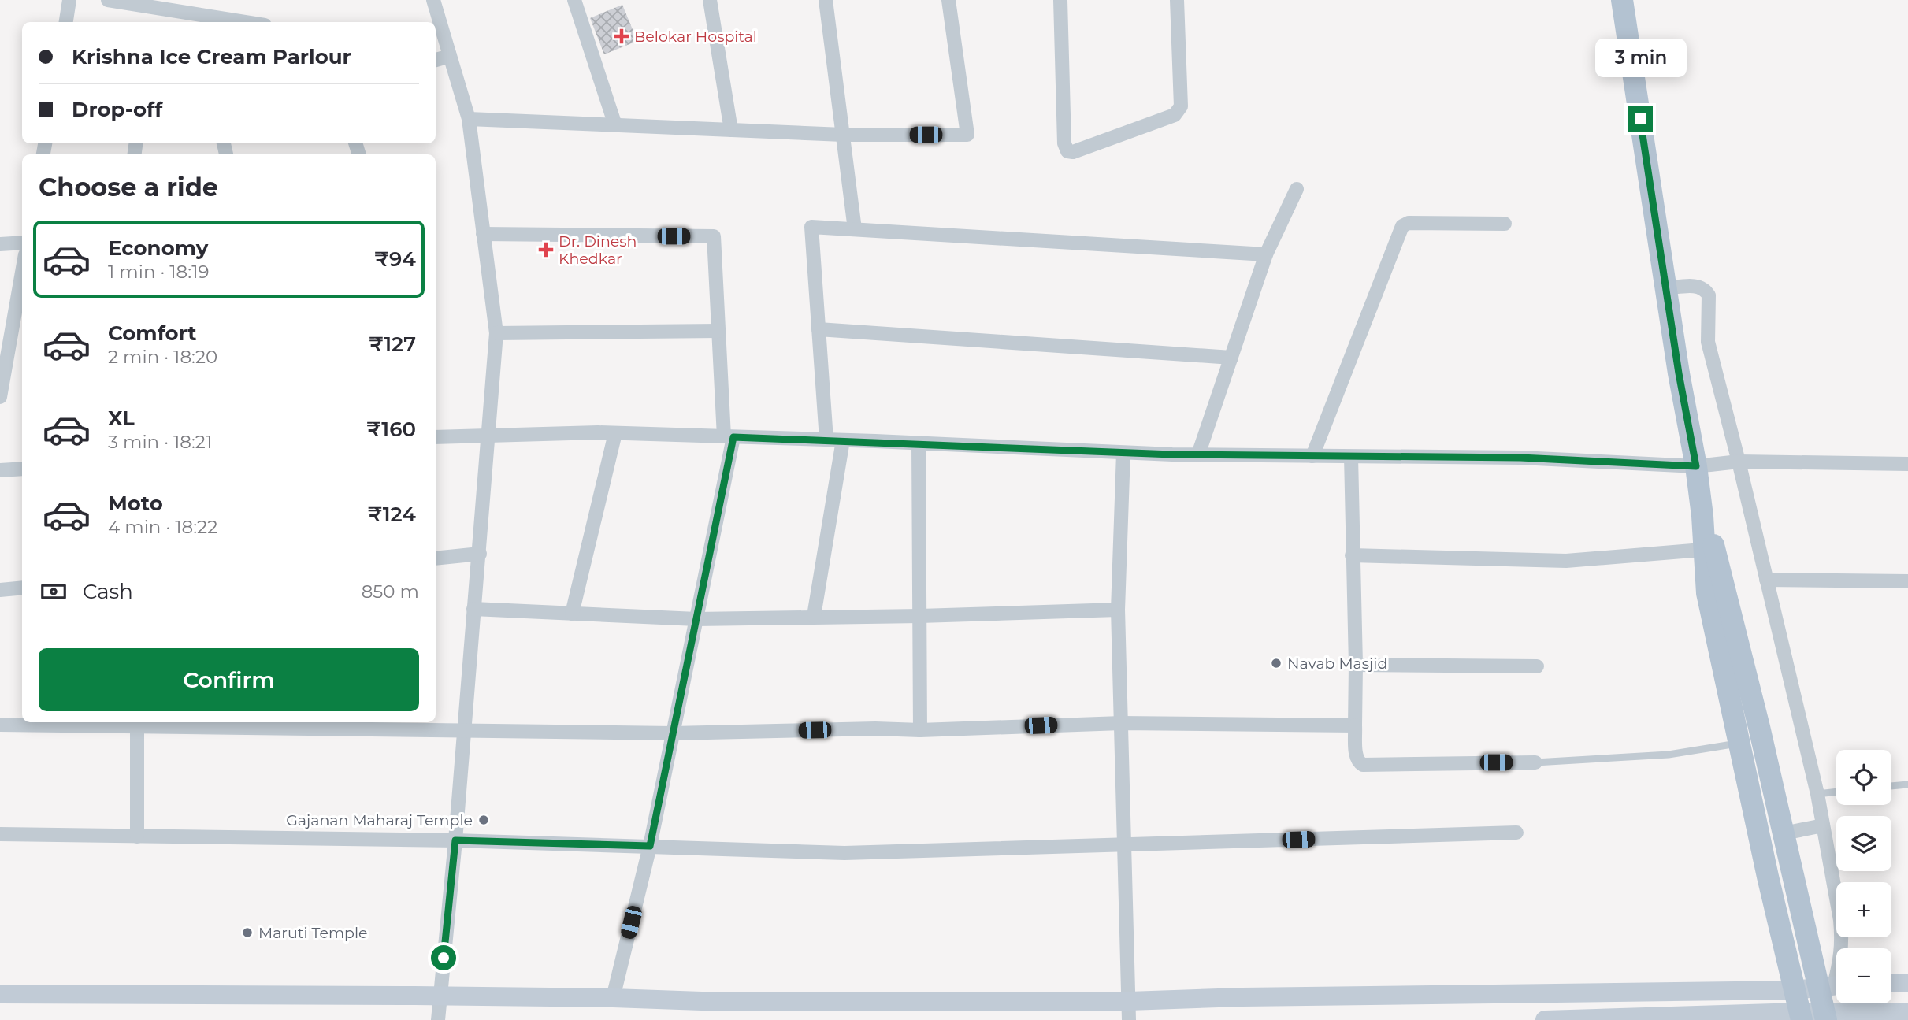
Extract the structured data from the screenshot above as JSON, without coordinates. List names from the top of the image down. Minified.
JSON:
{"places":{"health":["Belokar Hospital","Dr. Dinesh Khedkar"],"other":["Navab Masjid","Gajanan Maharaj Temple","Maruti Temple"]},"page":{"banner":["Krishna Ice Cream Parlour","Drop-off"],"bubble":"3 min","heading":"Choose a ride","list":[{"name":"Economy","note":"1 min · 18:19","value":"₹94"},{"name":"Comfort","note":"2 min · 18:20","value":"₹127"},{"name":"XL","note":"3 min · 18:21","value":"₹160"},{"name":"Moto","note":"4 min · 18:22","value":"₹124"}],"pay":["Cash","850 m"],"buttons":"Confirm","map_buttons":["+","−"]}}
